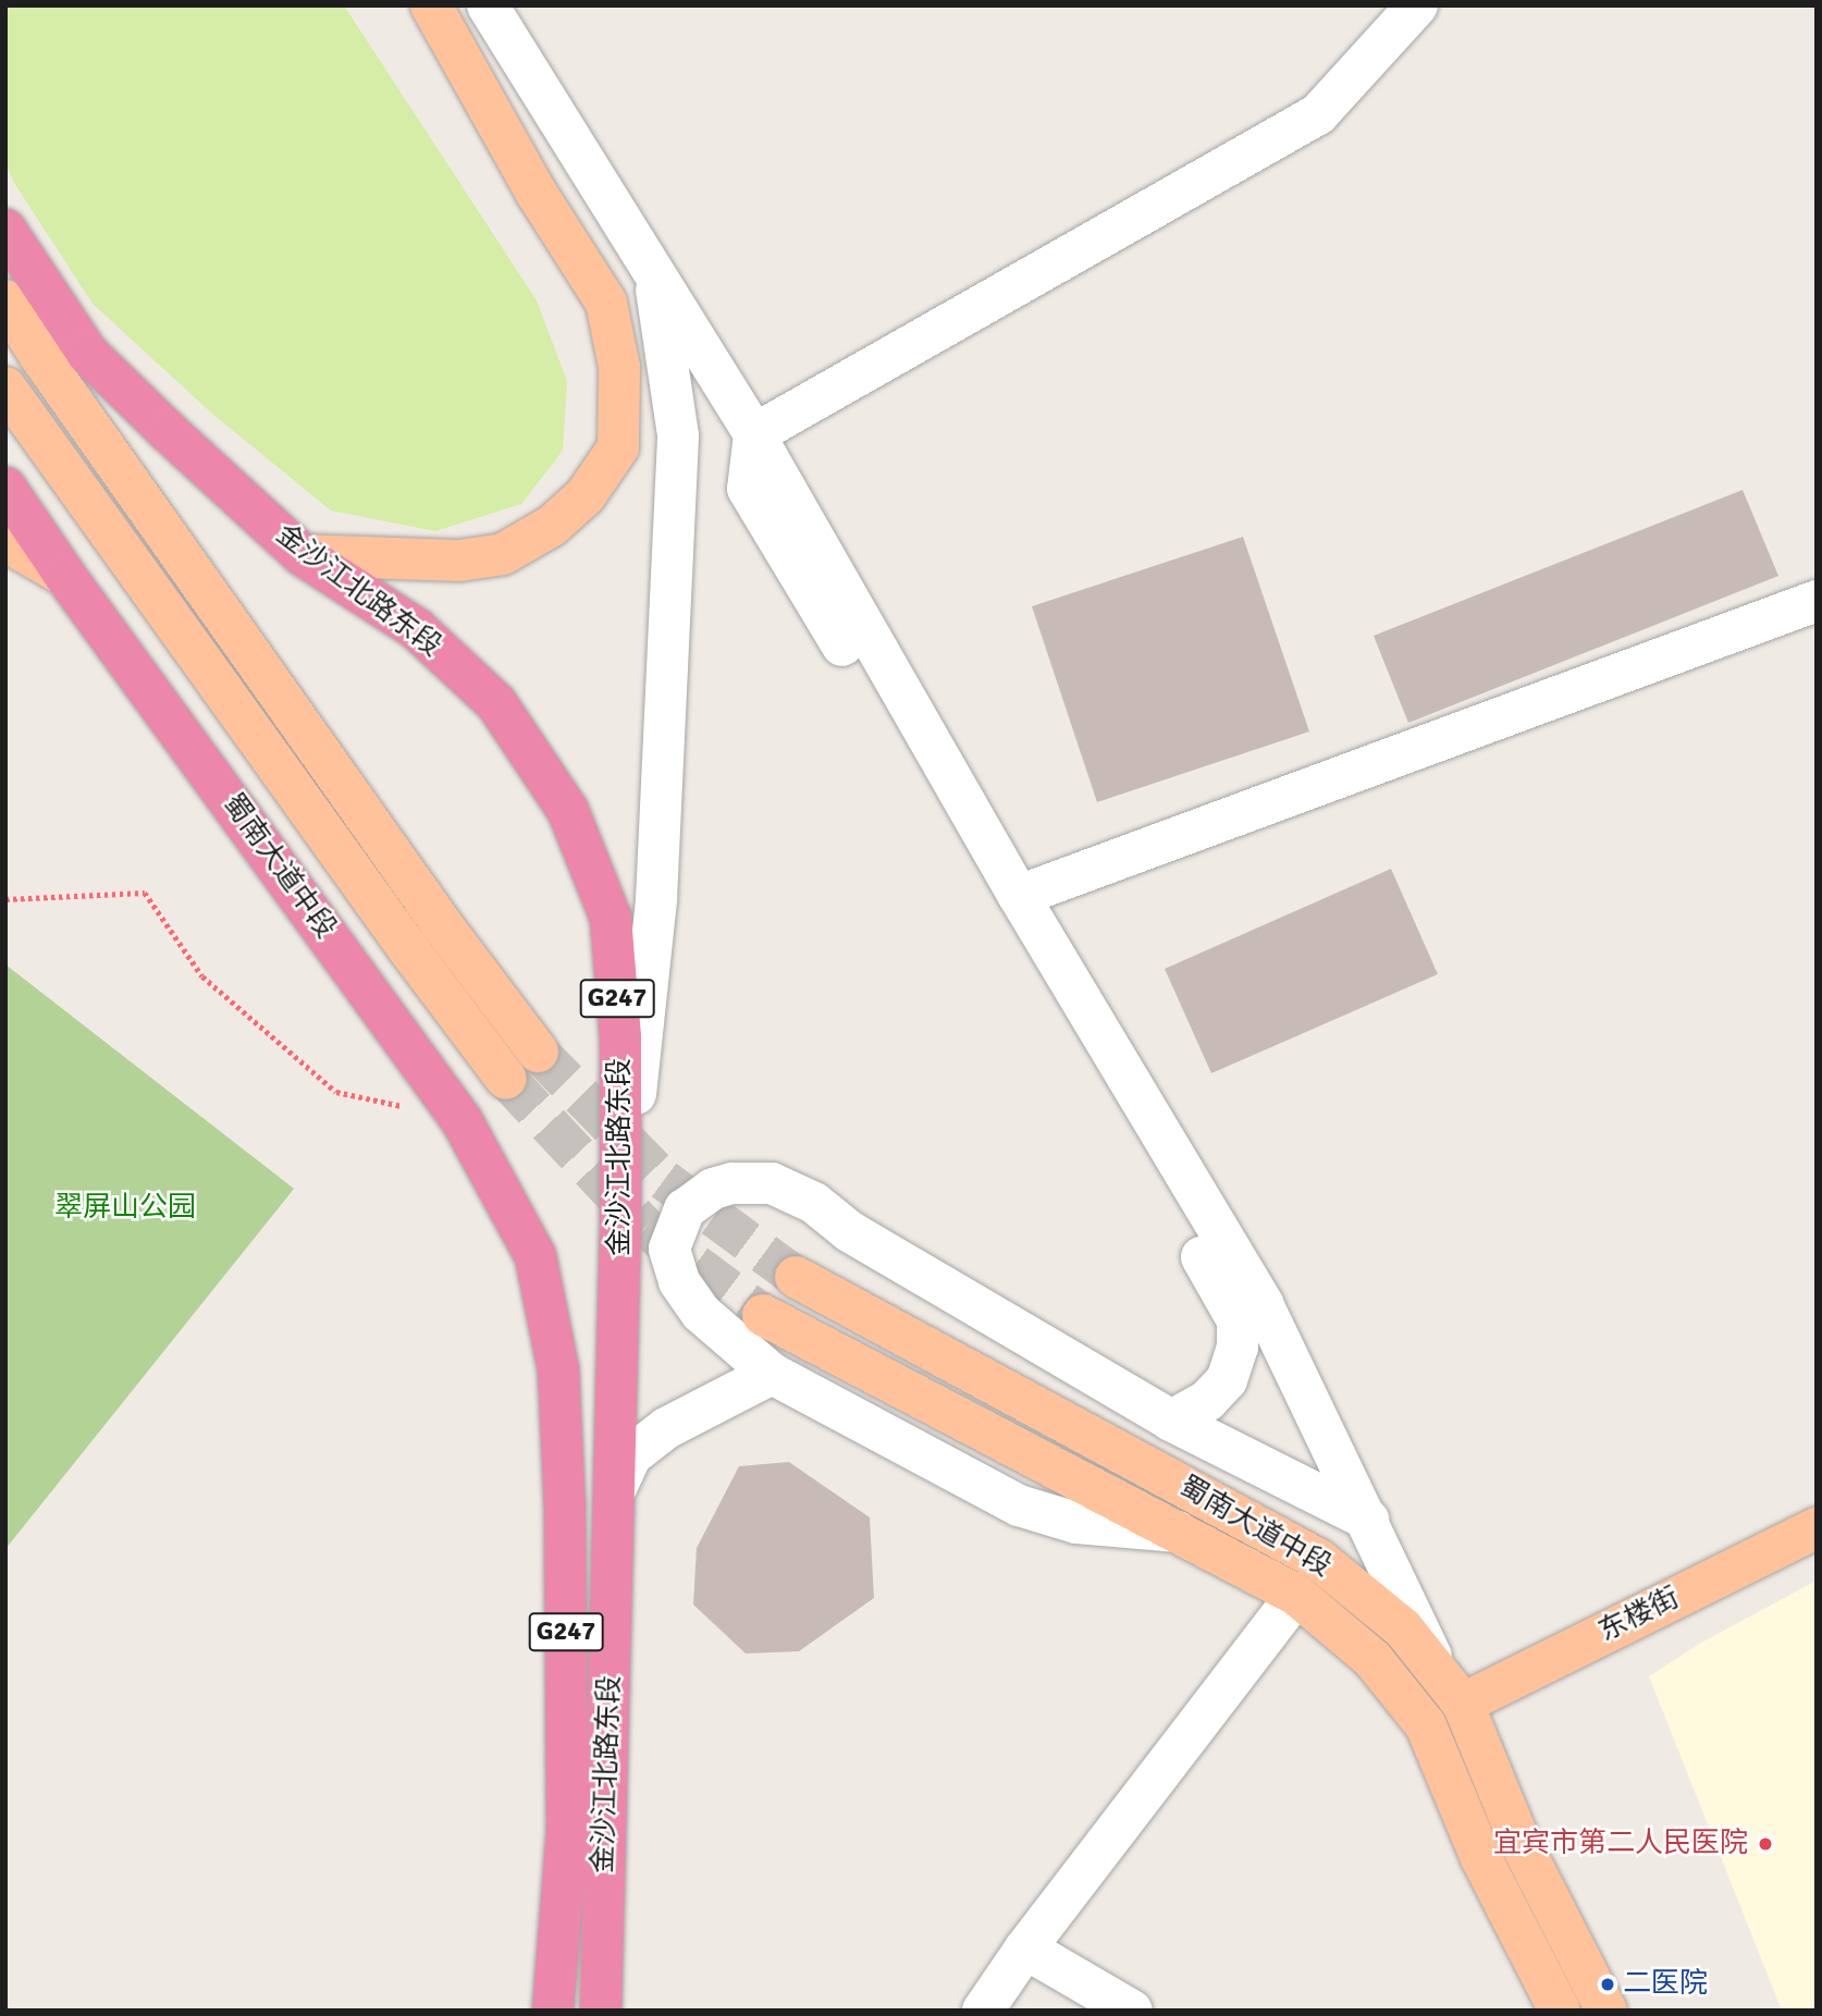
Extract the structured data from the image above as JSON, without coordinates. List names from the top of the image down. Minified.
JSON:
{"streets":{"highway":["金沙江北路东段","蜀南大道中段","G247"],"main road":["东楼街"]},"crossings":[["金沙江北路东段","蜀南大道中段"],["蜀南大道中段","东楼街"]],"parks":["翠屏山公园"],"places":["宜宾市第二人民医院","二医院"]}
